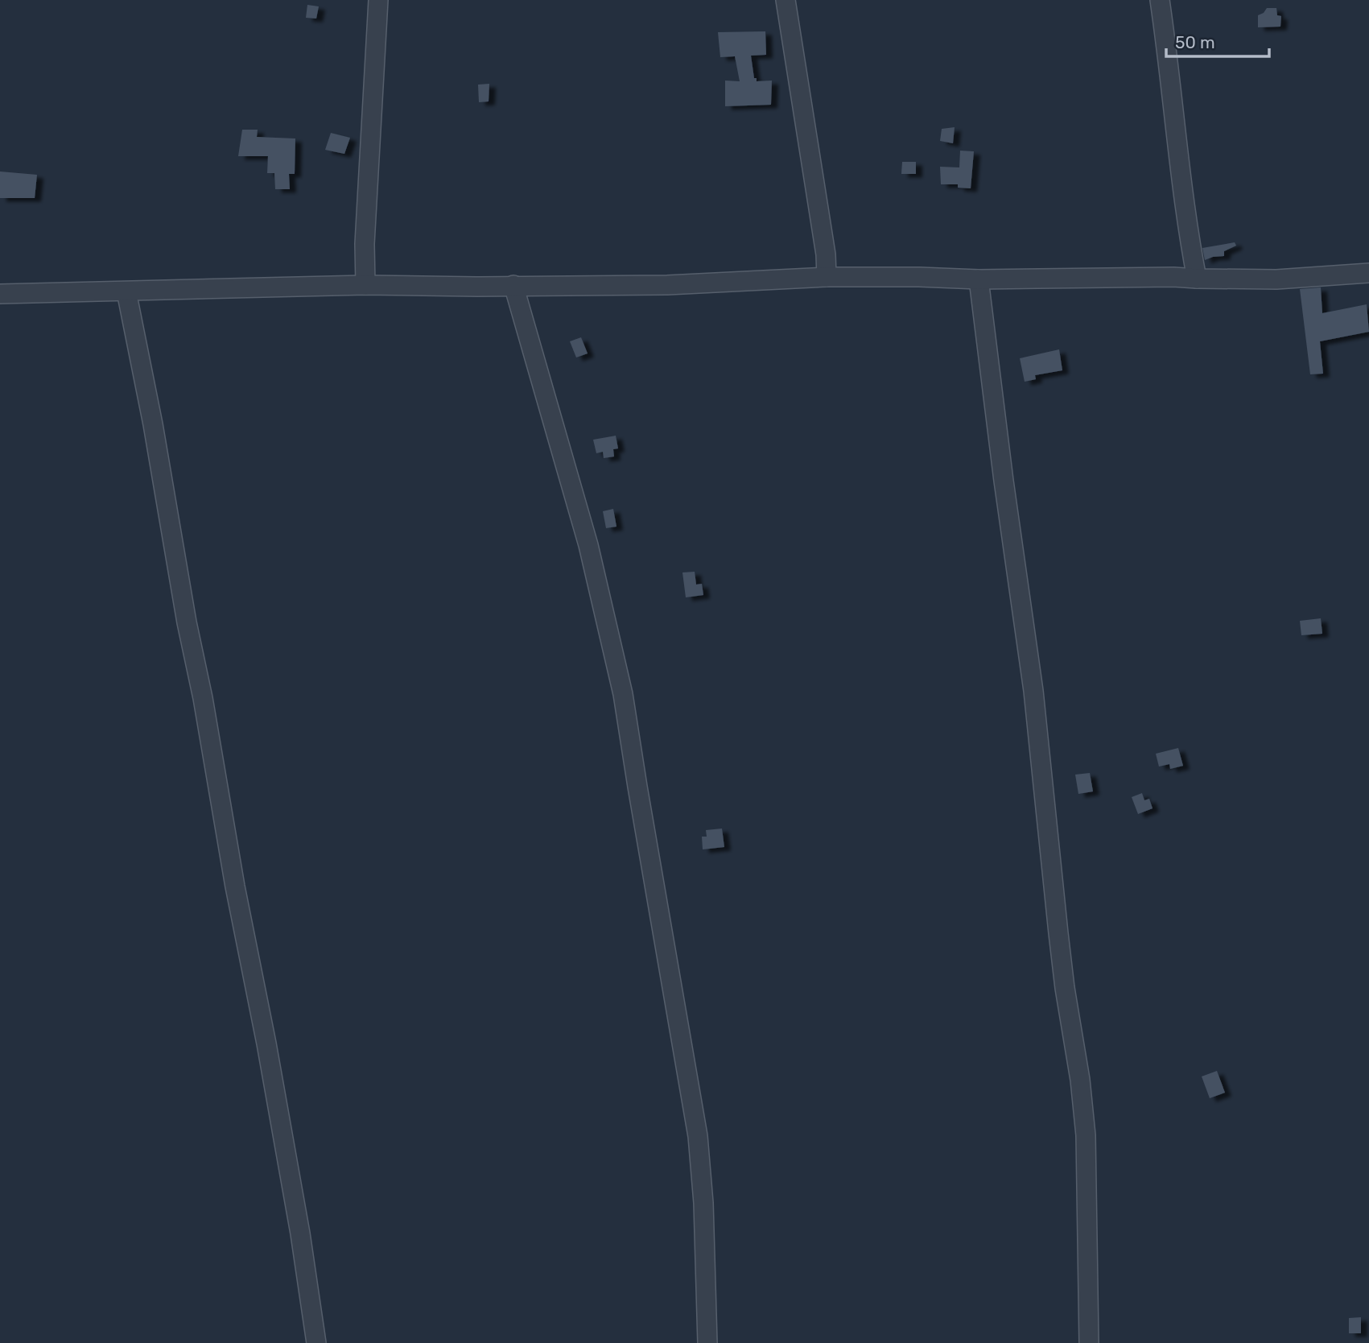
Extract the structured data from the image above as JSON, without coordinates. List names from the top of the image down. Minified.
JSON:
{"scale_bar":"50 m"}
